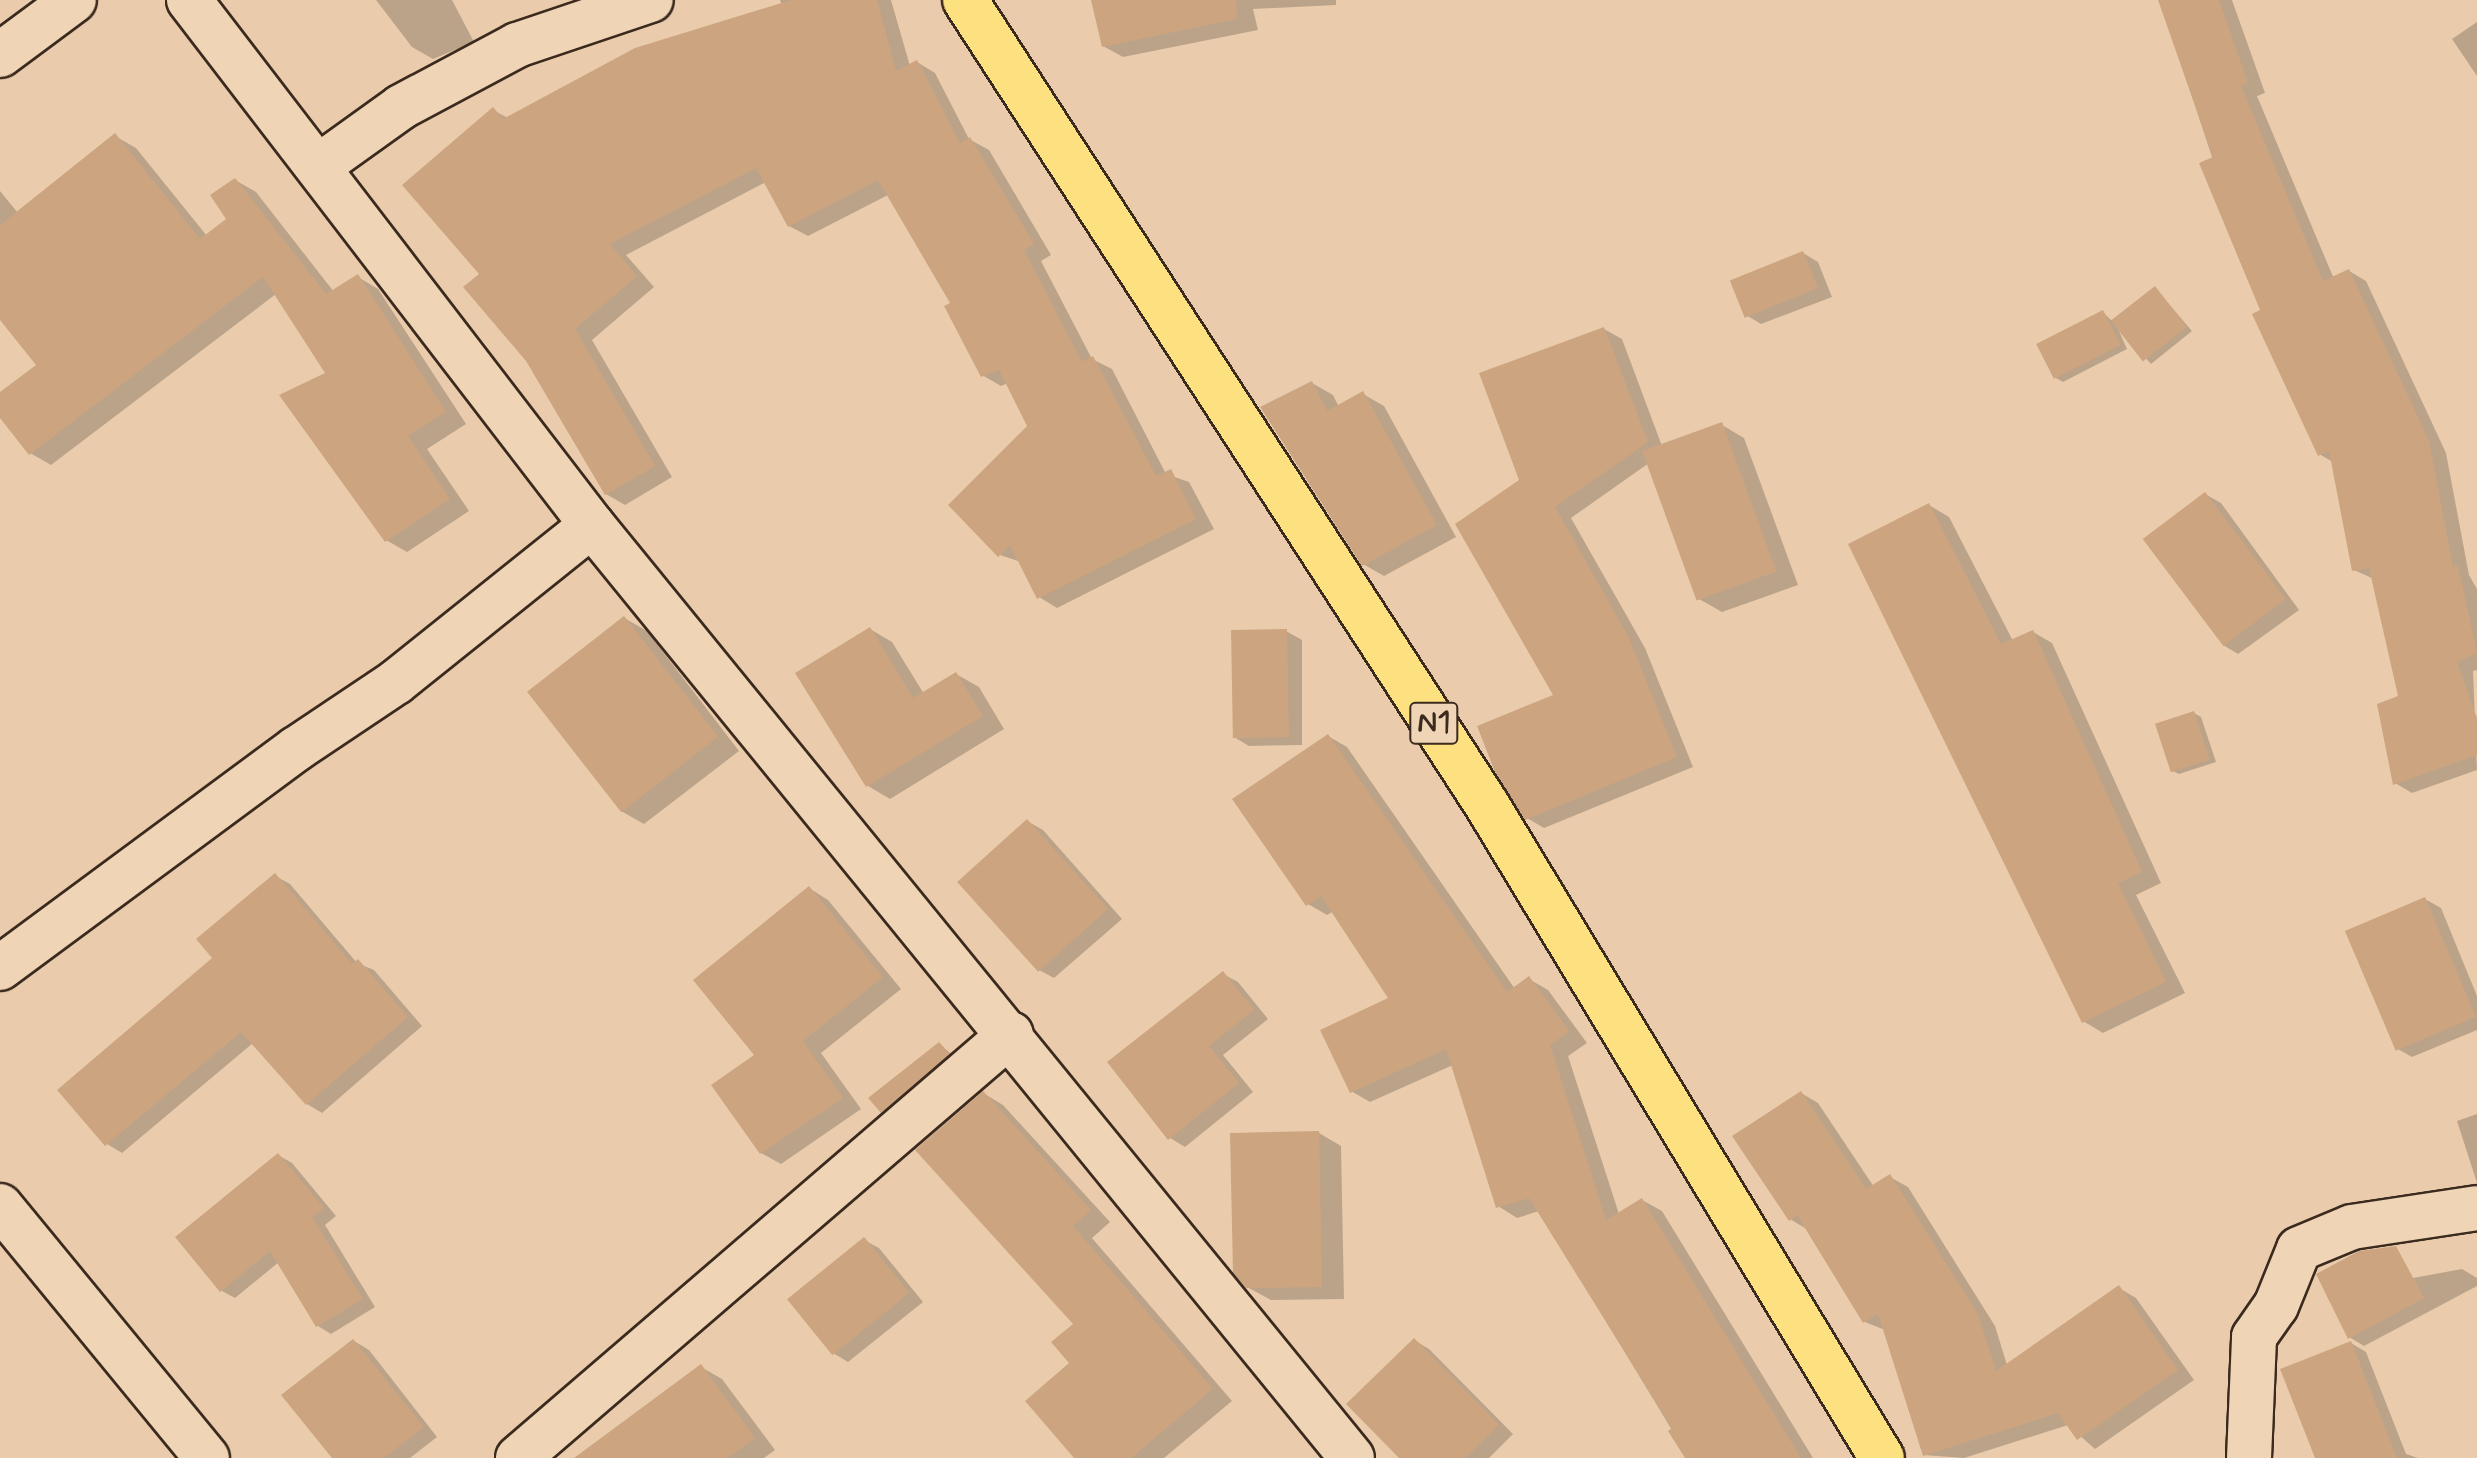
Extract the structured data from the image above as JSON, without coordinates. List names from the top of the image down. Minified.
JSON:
{"streets":{"main road":["N1"]}}
